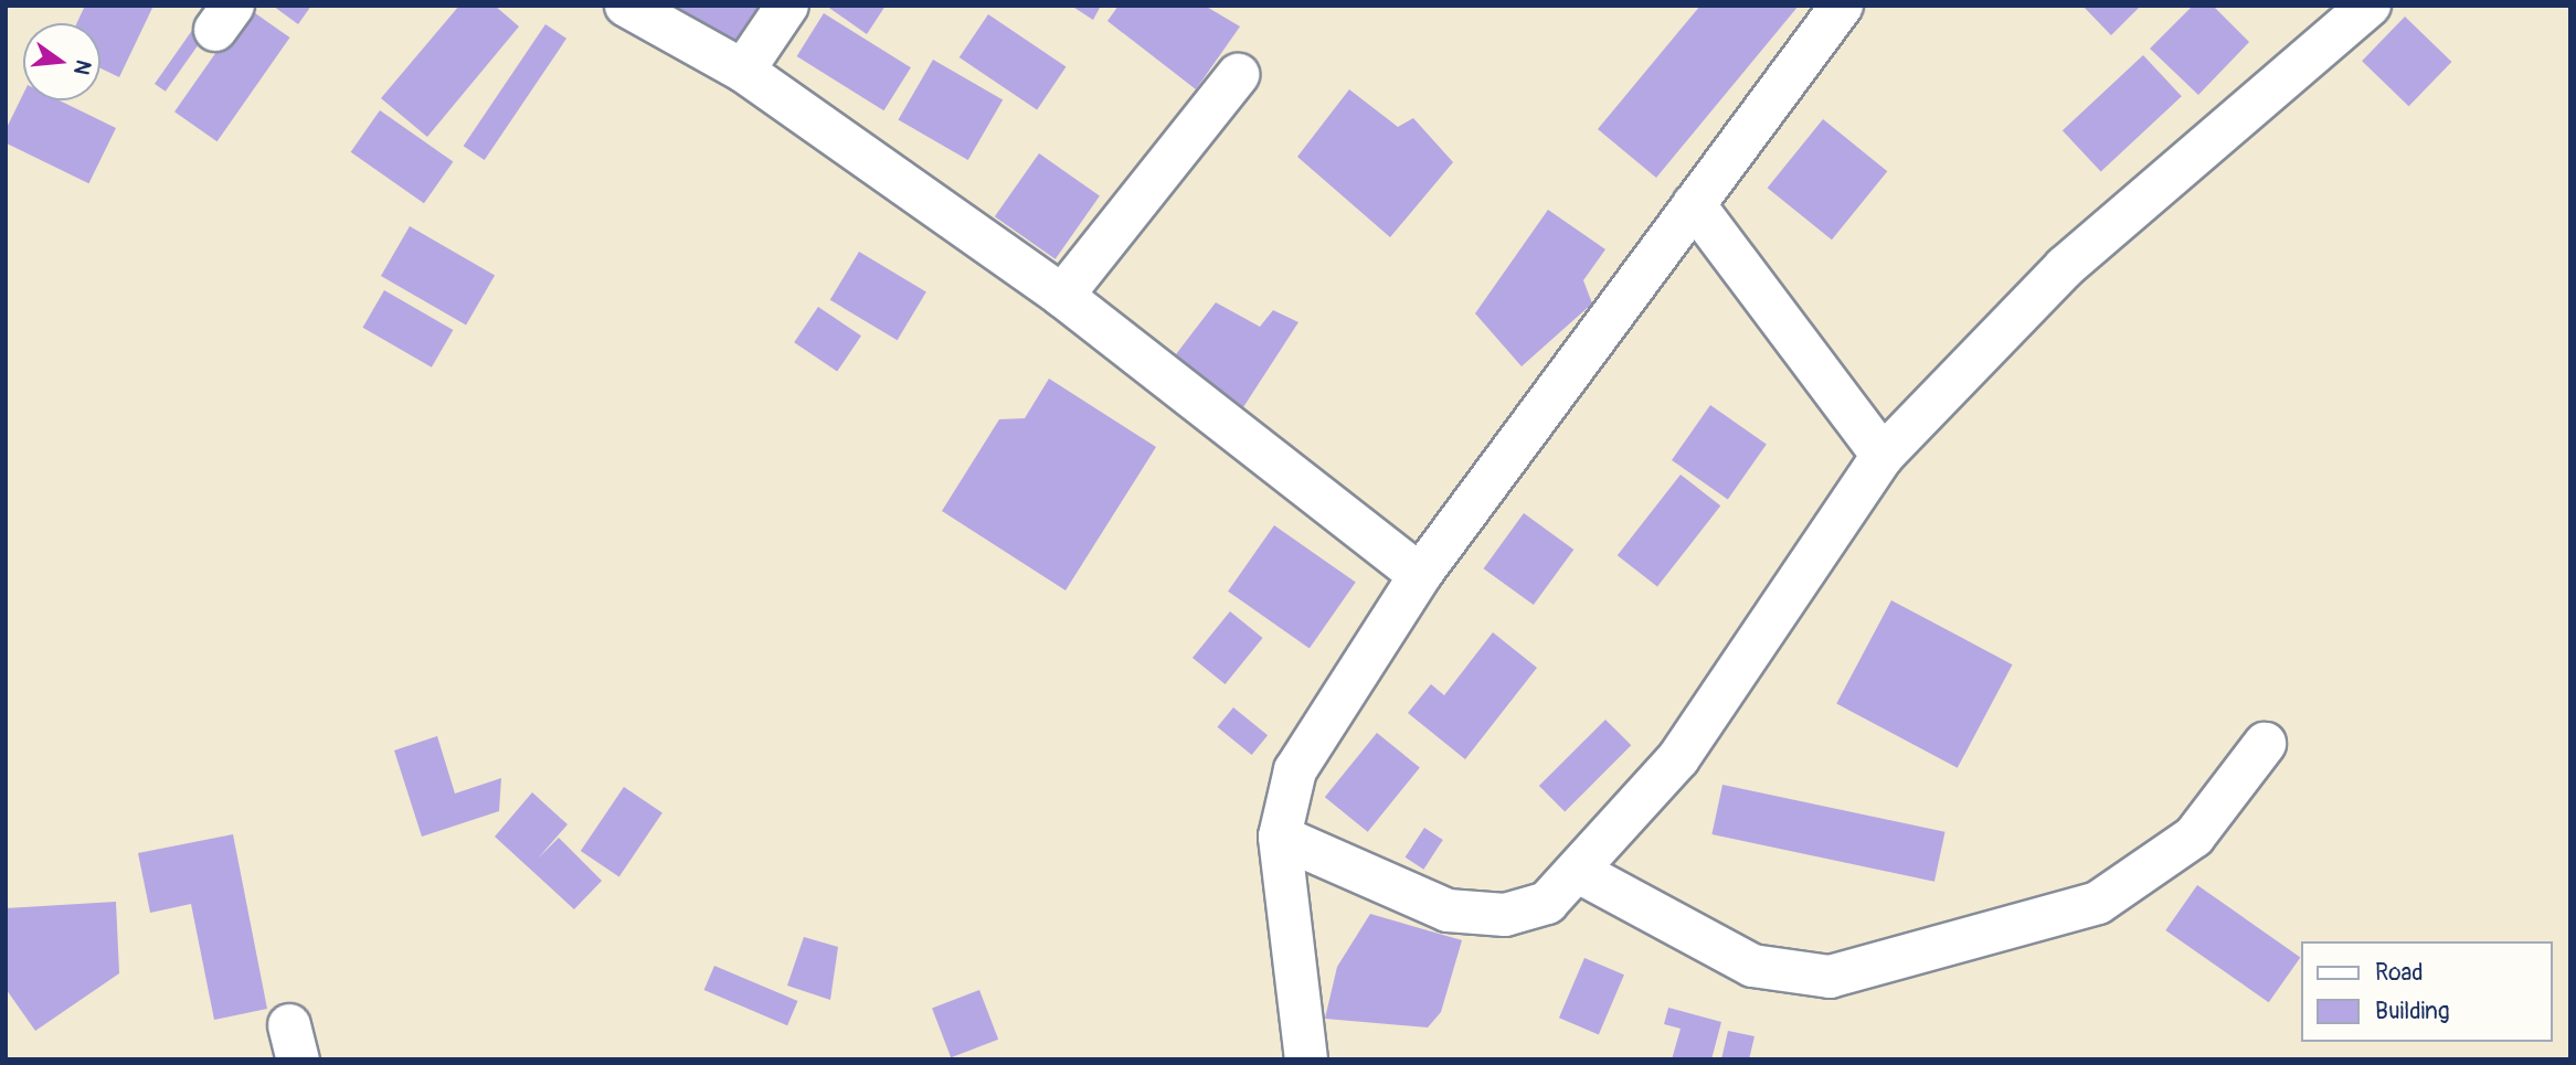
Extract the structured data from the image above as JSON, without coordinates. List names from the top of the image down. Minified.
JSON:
{"legend":["Road","Building"],"north":"right"}
